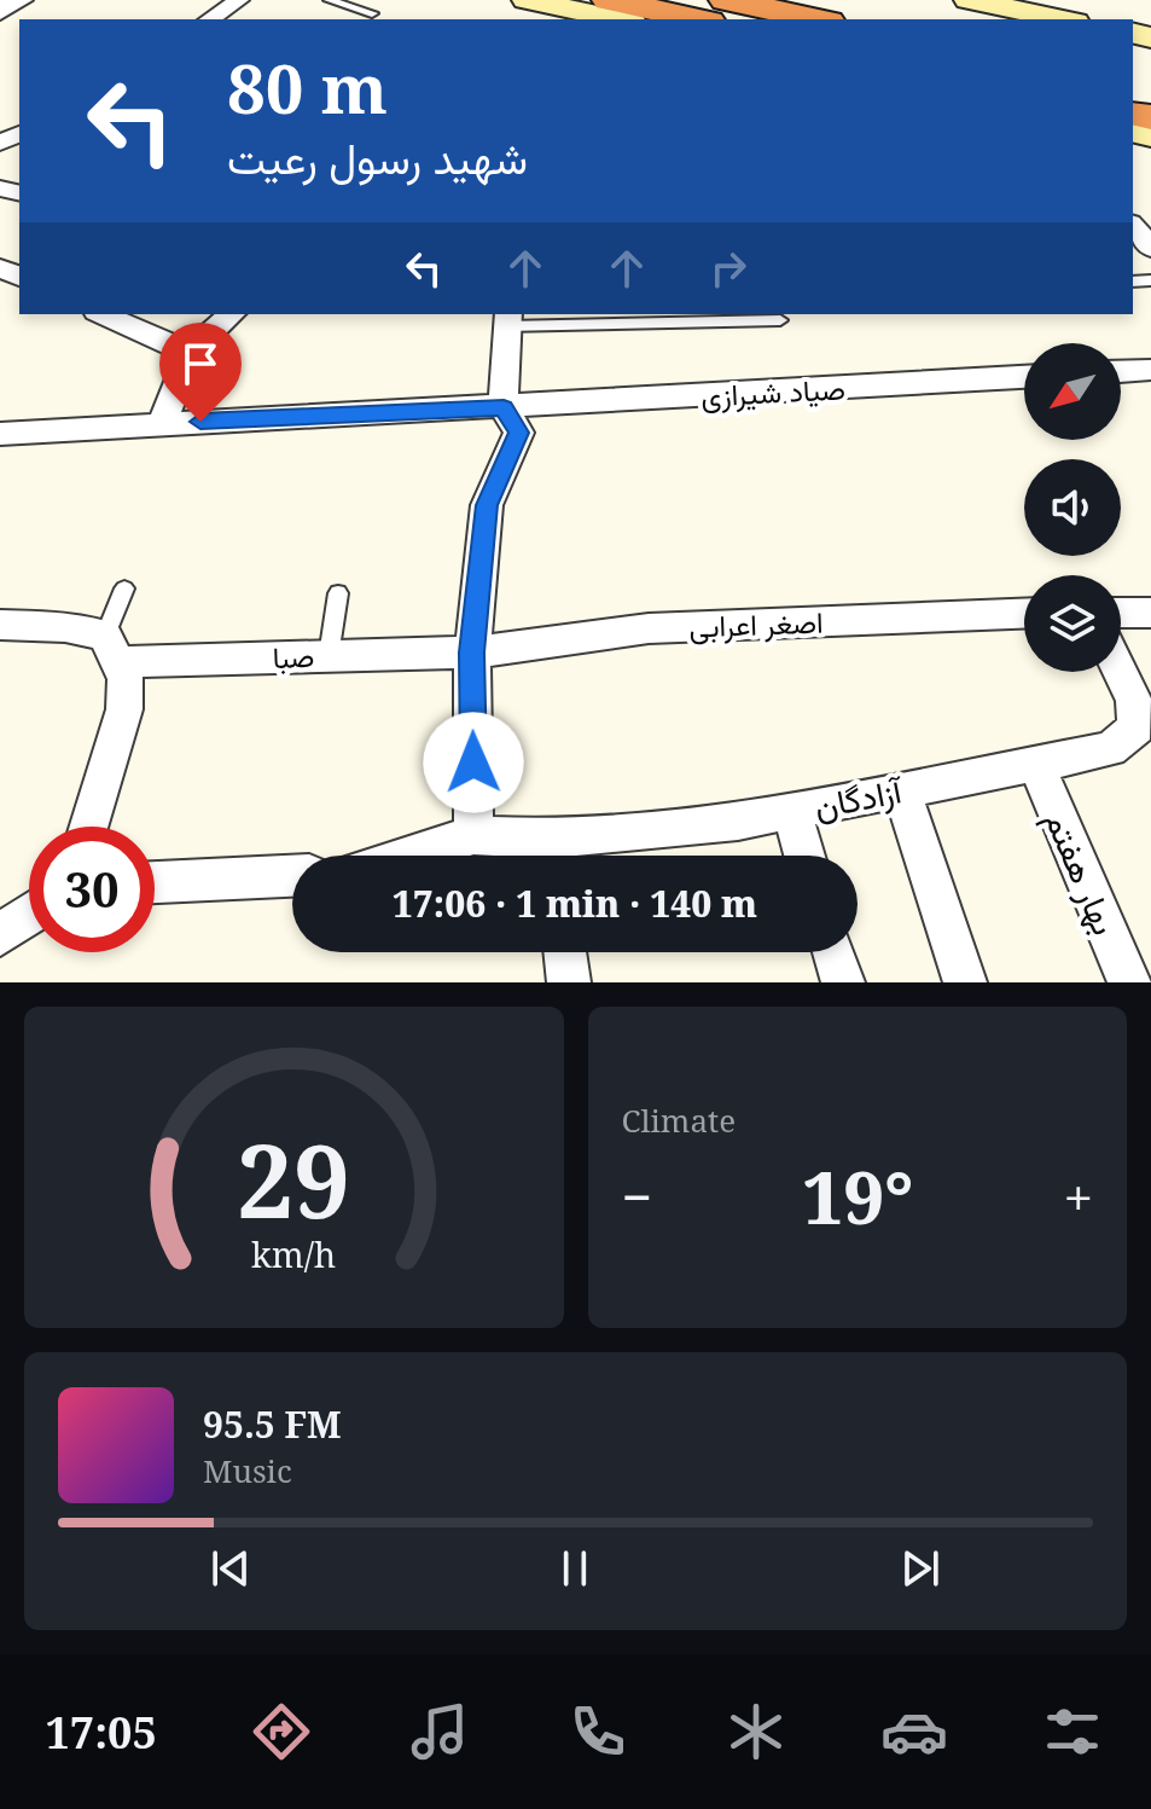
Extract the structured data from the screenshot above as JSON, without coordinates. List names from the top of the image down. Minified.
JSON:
{"streets":{"street":["صیاد شیرازی","اصغر اعرابی","صبا","آزادگان","بهار هفتم"]},"crossings":[["اصغر اعرابی","صبا"],["آزادگان","بهار هفتم"]],"north":"bottom left","page":{"turn":["80 m","شهید رسول رعیت"],"limit":"30","trip":"17:06 · 1 min · 140 m","tile":"Climate","heat":["−","19°","+"],"song":["95.5 FM","Music"],"tabs":"17:05","gauge":["29","km/h"]}}
